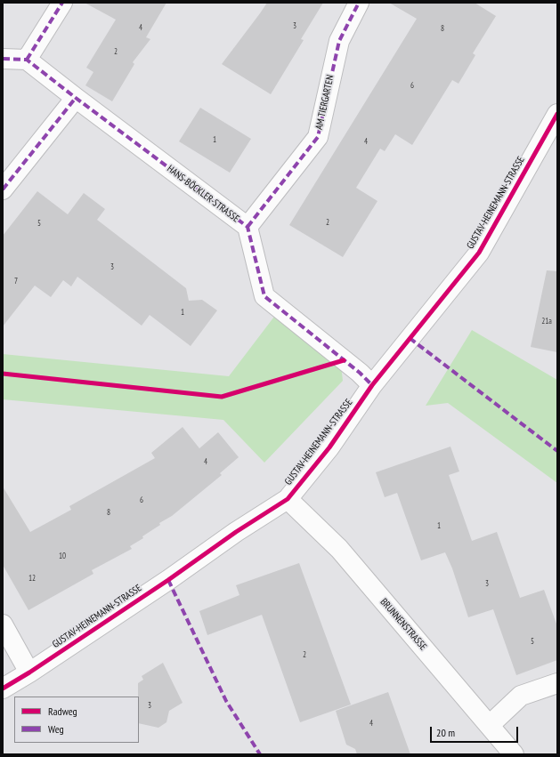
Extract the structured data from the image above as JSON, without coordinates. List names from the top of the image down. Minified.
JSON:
{"streets":{"street":["AM TIERGARTEN","HANS-BÖCKLER-STRASSE","GUSTAV-HEINEMANN-STRASSE","BRUNNENSTRASSE"]},"crossings":[["AM TIERGARTEN","HANS-BÖCKLER-STRASSE"],["HANS-BÖCKLER-STRASSE","GUSTAV-HEINEMANN-STRASSE"],["GUSTAV-HEINEMANN-STRASSE","BRUNNENSTRASSE"]],"house_numbers":["3","4","8","2","6","1","4","2","5","3","7","1","21a","4","6","8","1","10","12","3","5","2","3","4"],"legend":["Radweg","Weg"],"scale_bar":"20 m"}
